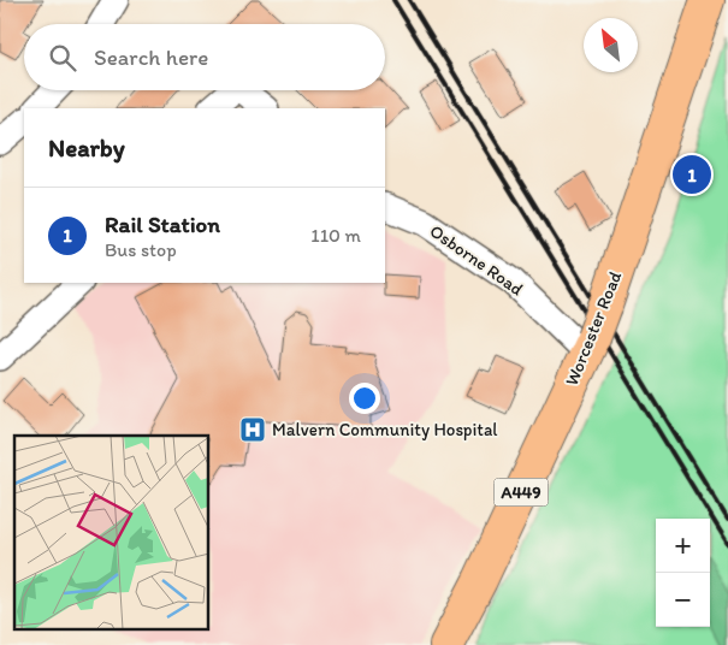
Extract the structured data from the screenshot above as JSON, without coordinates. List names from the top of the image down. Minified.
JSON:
{"streets":{"highway":["Worcester Road","A449"],"street":["Osborne Road"]},"crossings":[["Osborne Road","Worcester Road"]],"places":{"hospital":["Malvern Community Hospital"]},"north":"top left","page":{"search":"Search here","heading":"Nearby","pins":"1","list":[{"mark":"1","name":"Rail Station","note":"Bus stop","value":"110 m"}],"map_buttons":["+","−"]}}
